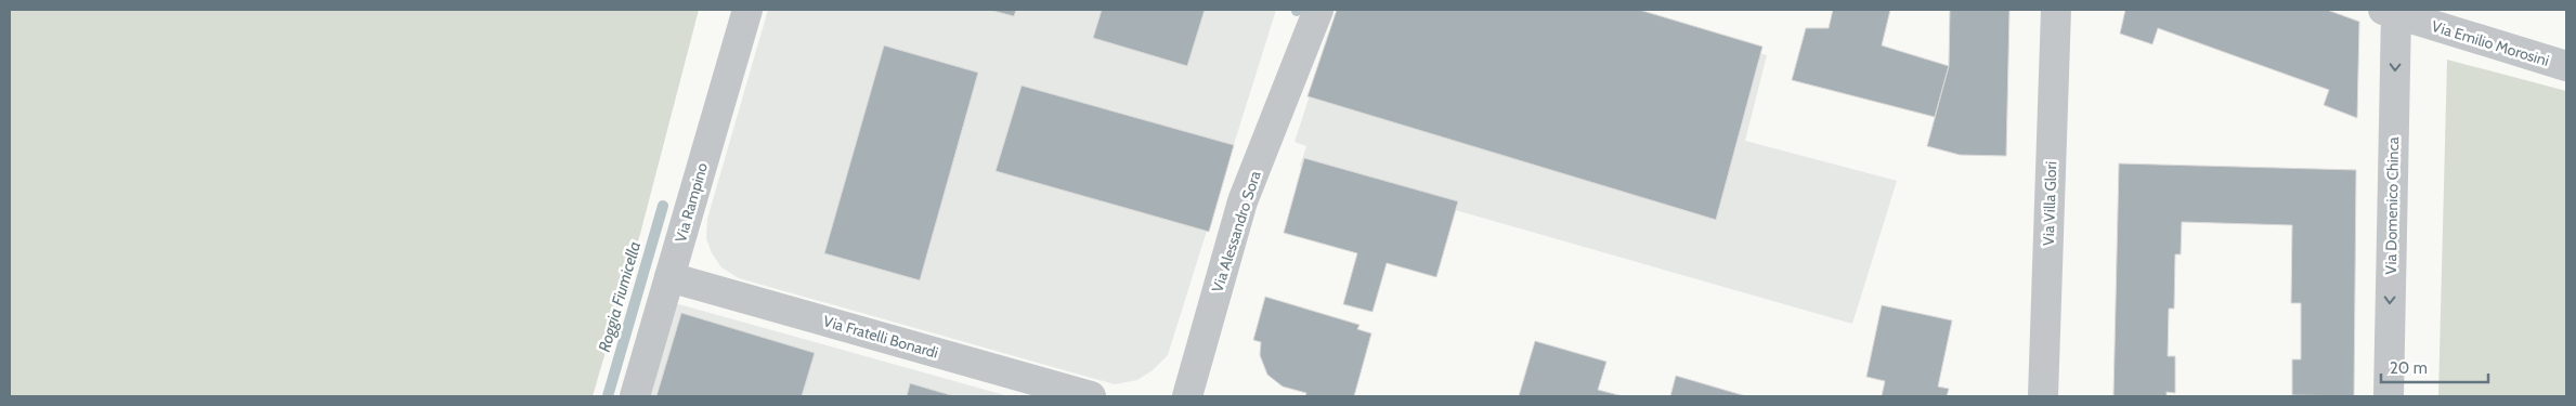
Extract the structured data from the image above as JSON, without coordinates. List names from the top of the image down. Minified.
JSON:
{"streets":{"street":["Via Emilio Morosini","Via Rampino","Via Villa Glori","Via Domenico Chinca","Via Alessandro Sora","Via Fratelli Bonardi"]},"crossings":[["Via Emilio Morosini","Via Domenico Chinca"],["Via Rampino","Via Fratelli Bonardi"]],"one_way":["Via Domenico Chinca"],"water":["Roggia Fiumicella"],"scale_bar":"20 m"}
